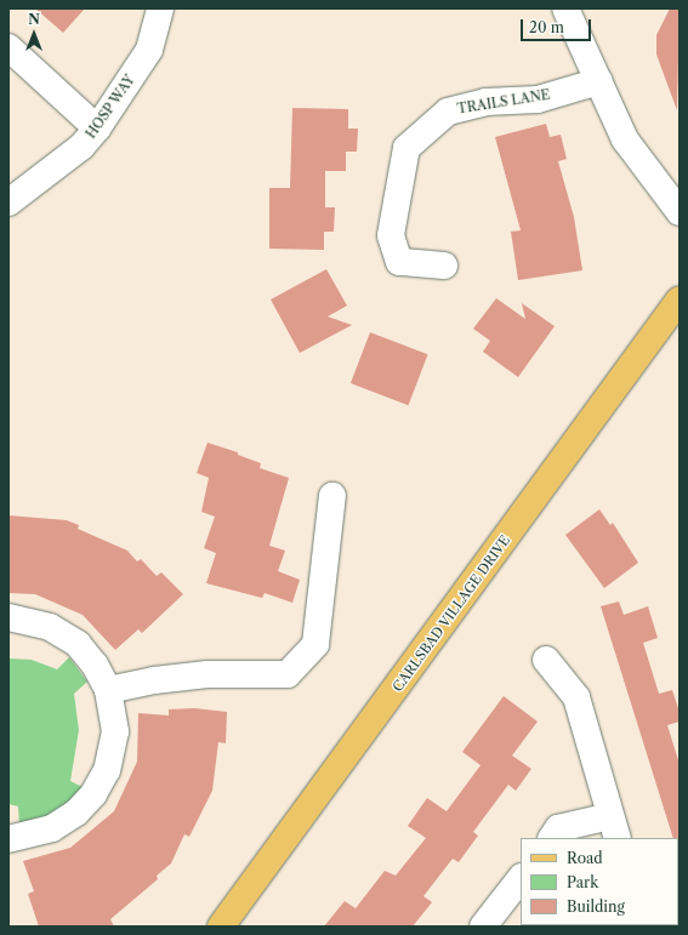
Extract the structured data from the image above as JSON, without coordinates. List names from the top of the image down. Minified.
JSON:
{"streets":{"main road":["CARLSBAD VILLAGE DRIVE"],"street":["TRAILS LANE","HOSP WAY"]},"legend":["Road","Park","Building"],"scale_bar":"20 m","north":"top"}
